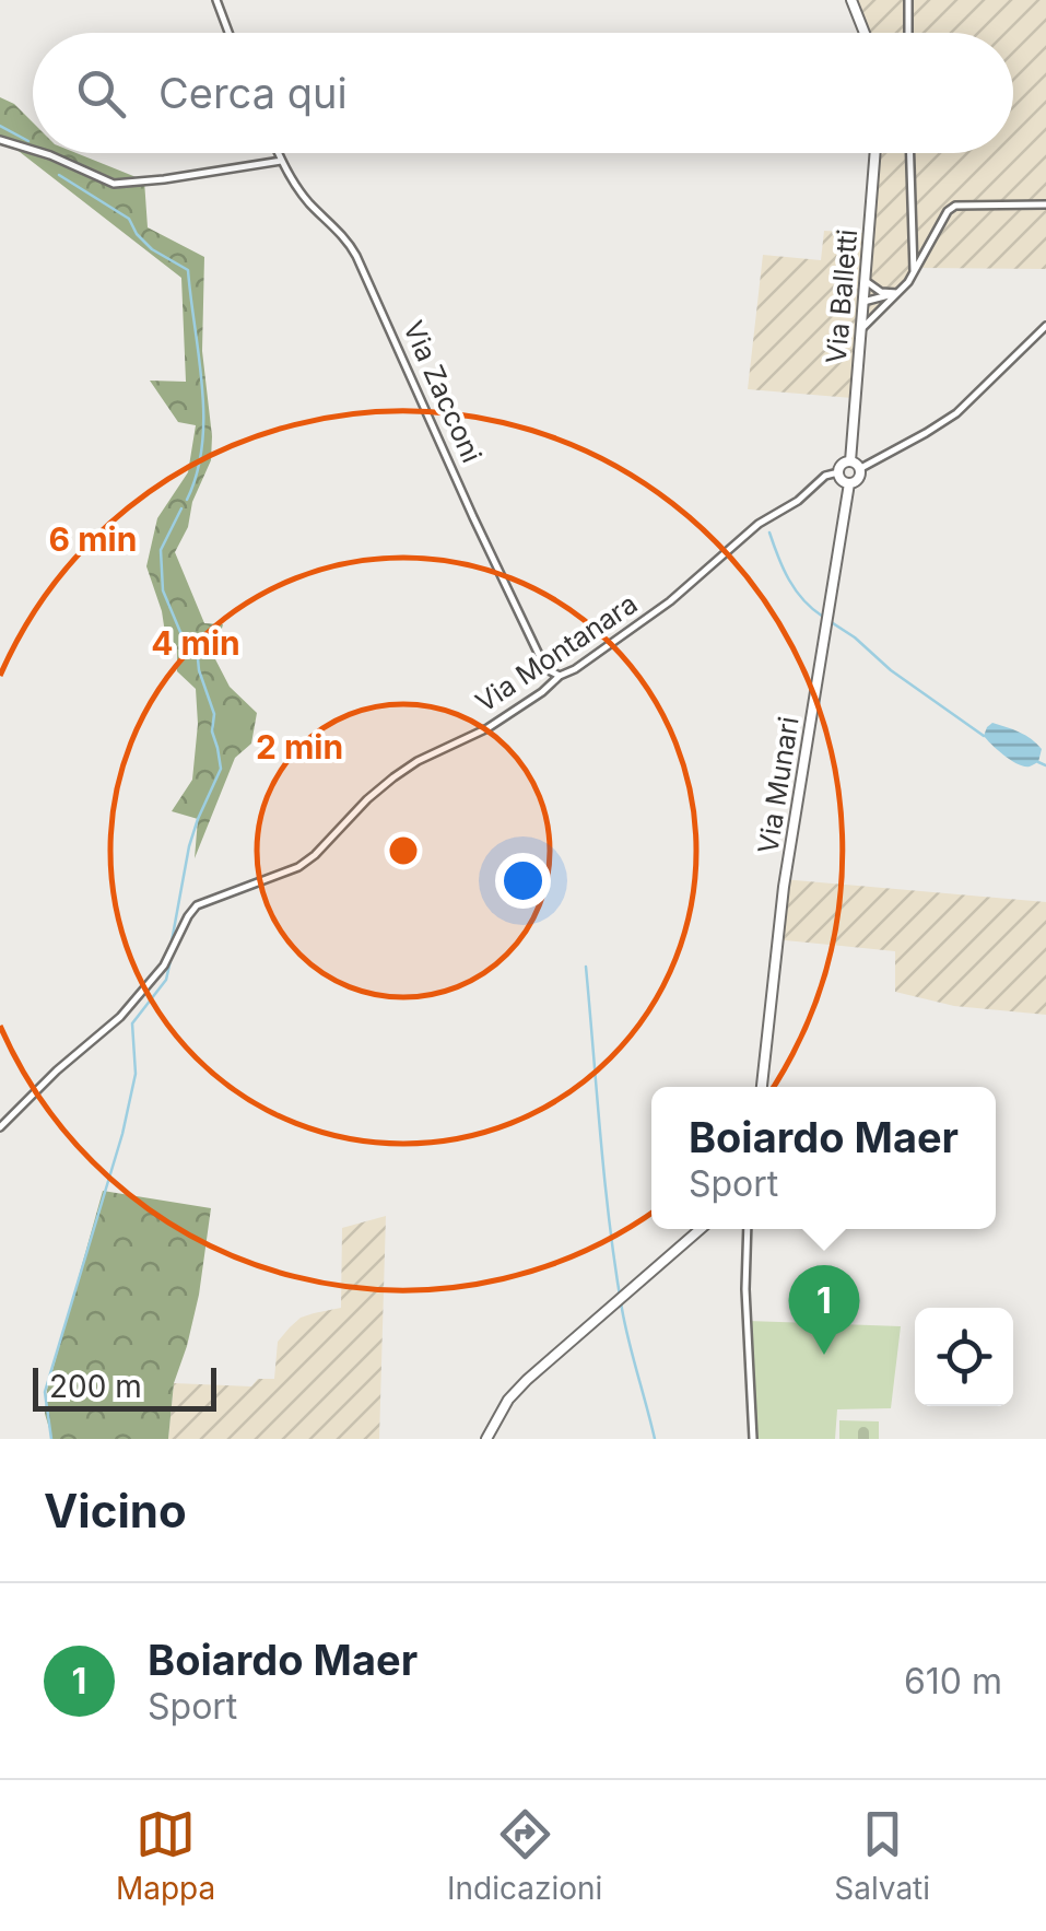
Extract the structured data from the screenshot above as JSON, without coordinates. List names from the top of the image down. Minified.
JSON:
{"streets":{"main road":["Via Balletti","Via Munari"],"street":["Via Zacconi","Via Montanara"]},"crossings":[["Via Balletti","Via Montanara"],["Via Balletti","Via Munari"],["Via Zacconi","Via Montanara"],["Via Montanara","Via Munari"]],"scale_bar":"200 m","page":{"search":"Cerca qui","popup":["Boiardo Maer","Sport"],"pins":"1","scale":"200 m","heading":"Vicino","list":[{"mark":"1","name":"Boiardo Maer","note":"Sport","value":"610 m"}],"nav":["Mappa","Indicazioni","Salvati"]},"rings":["6 min","4 min","2 min"]}
